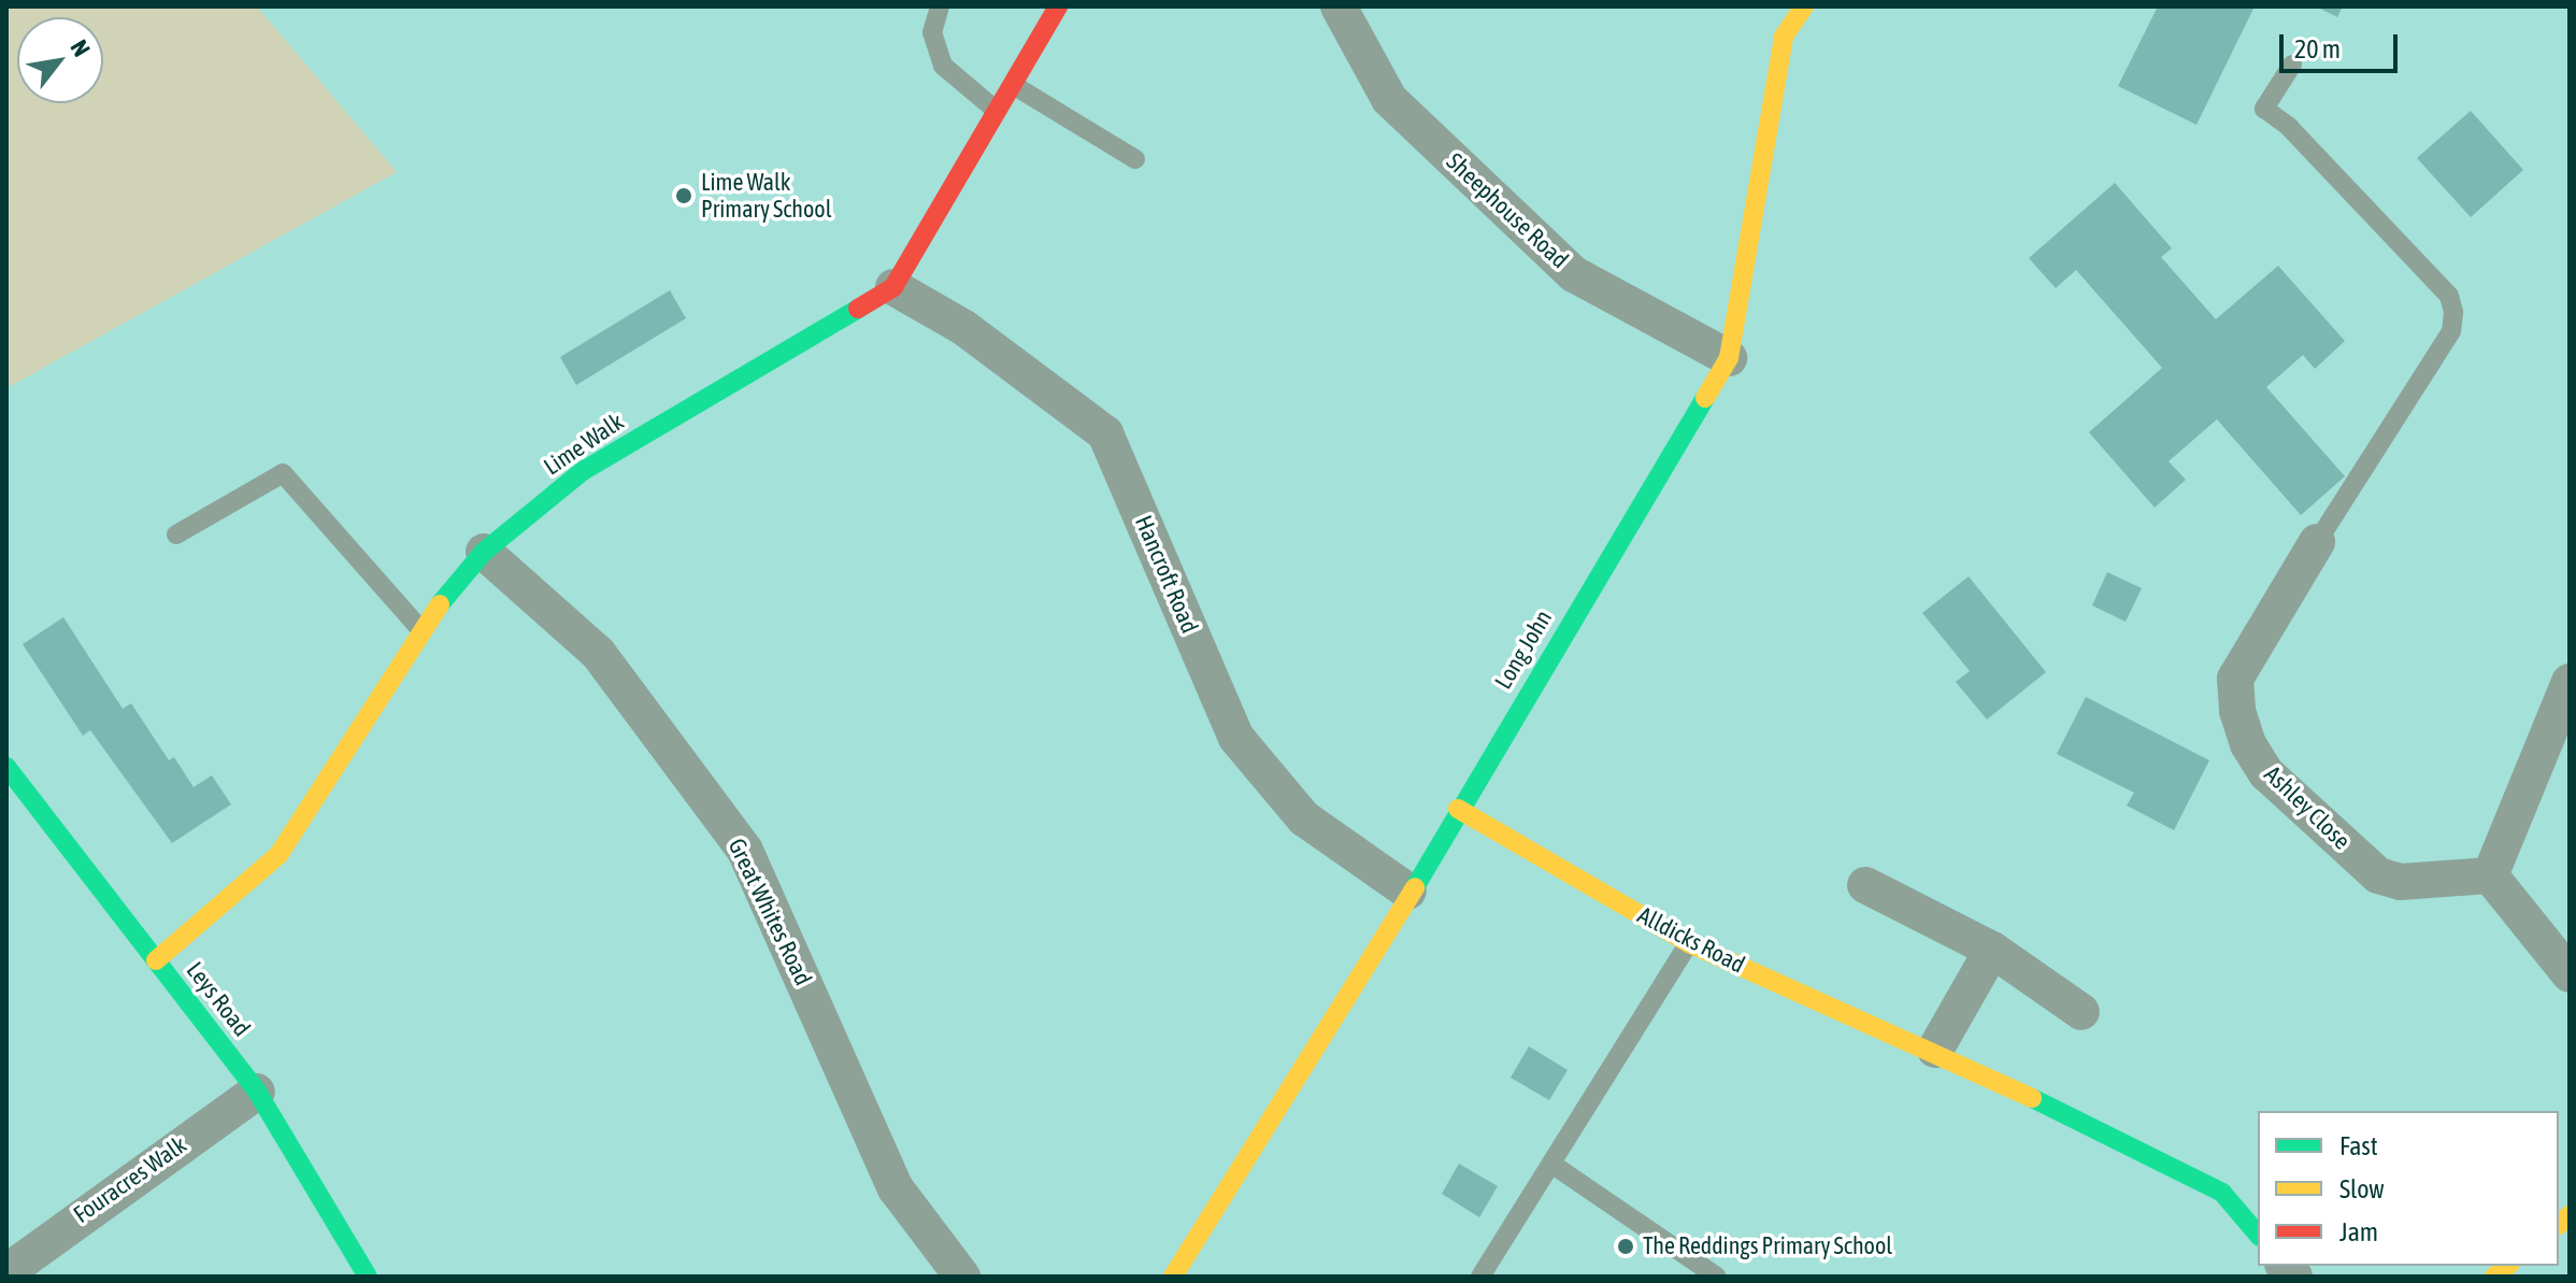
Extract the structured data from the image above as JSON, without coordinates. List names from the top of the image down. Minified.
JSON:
{"streets":{"street":["Sheephouse Road","Lime Walk","Hancroft Road","Long John","Ashley Close","Great Whites Road","Alldicks Road","Leys Road","Fouracres Walk"]},"crossings":[["Sheephouse Road","Long John"],["Lime Walk","Hancroft Road"],["Lime Walk","Great Whites Road"],["Lime Walk","Leys Road"],["Hancroft Road","Long John"],["Long John","Alldicks Road"],["Leys Road","Fouracres Walk"]],"places":["Lime Walk Primary School","The Reddings Primary School"],"legend":["Fast","Slow","Jam"],"scale_bar":"20 m","north":"top right"}
